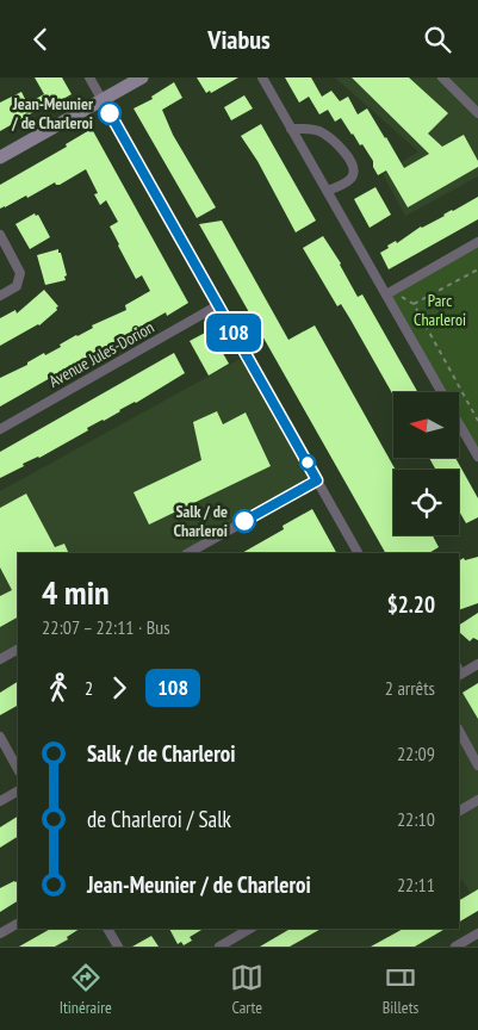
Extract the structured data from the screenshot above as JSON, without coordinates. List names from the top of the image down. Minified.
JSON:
{"streets":{"street":["Avenue Jules-Dorion"]},"parks":["Parc Charleroi"],"places":["Jean-Meunier / de Charleroi","Salk / de Charleroi"],"lines":["bus line 108"],"north":"left","page":{"header":"Viabus","on_map":"108","heading":["4 min","22:07 – 22:11 · Bus","$2.20"],"legs":["2","108","2 arrêts"],"list":[{"name":"Salk / de Charleroi","value":"22:09"},{"name":"de Charleroi / Salk","value":"22:10"},{"name":"Jean-Meunier / de Charleroi","value":"22:11"}],"tabs":["Itinéraire","Carte","Billets"]}}
